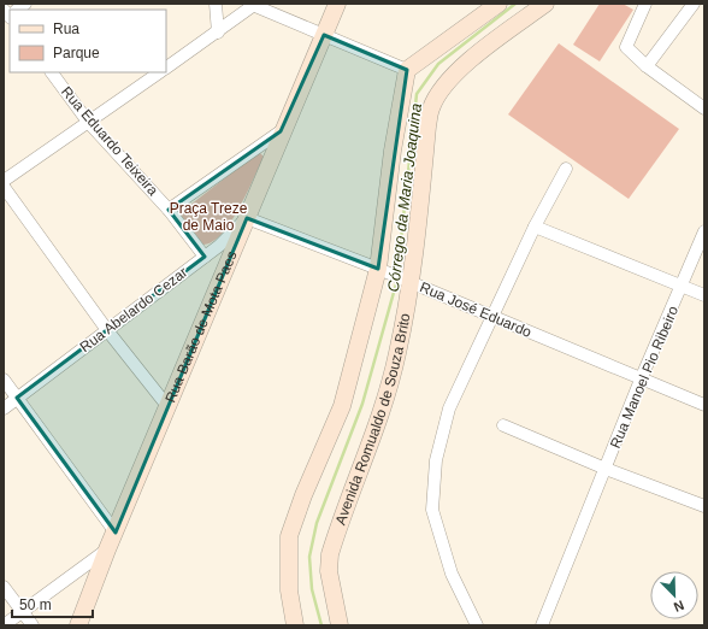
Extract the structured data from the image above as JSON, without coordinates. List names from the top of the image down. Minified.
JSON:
{"streets":{"main road":["Rua Barão de Mota Paes","Avenida Romualdo de Souza Brito"],"street":["Rua Eduardo Teixeira","Rua Abelardo Cezar","Rua José Eduardo","Rua Manoel Pio Ribeiro"]},"crossings":[["Rua Eduardo Teixeira","Rua Abelardo Cezar"],["Rua Abelardo Cezar","Rua José Eduardo"],["Rua Abelardo Cezar","Rua Barão de Mota Paes"],["Rua José Eduardo","Rua Barão de Mota Paes"],["Rua José Eduardo","Rua Manoel Pio Ribeiro"],["Rua José Eduardo","Avenida Romualdo de Souza Brito"]],"water":["Córrego da Maria Joaquina"],"parks":["Praça Treze de Maio"],"legend":["Rua","Parque"],"scale_bar":"50 m","north":"bottom right"}
